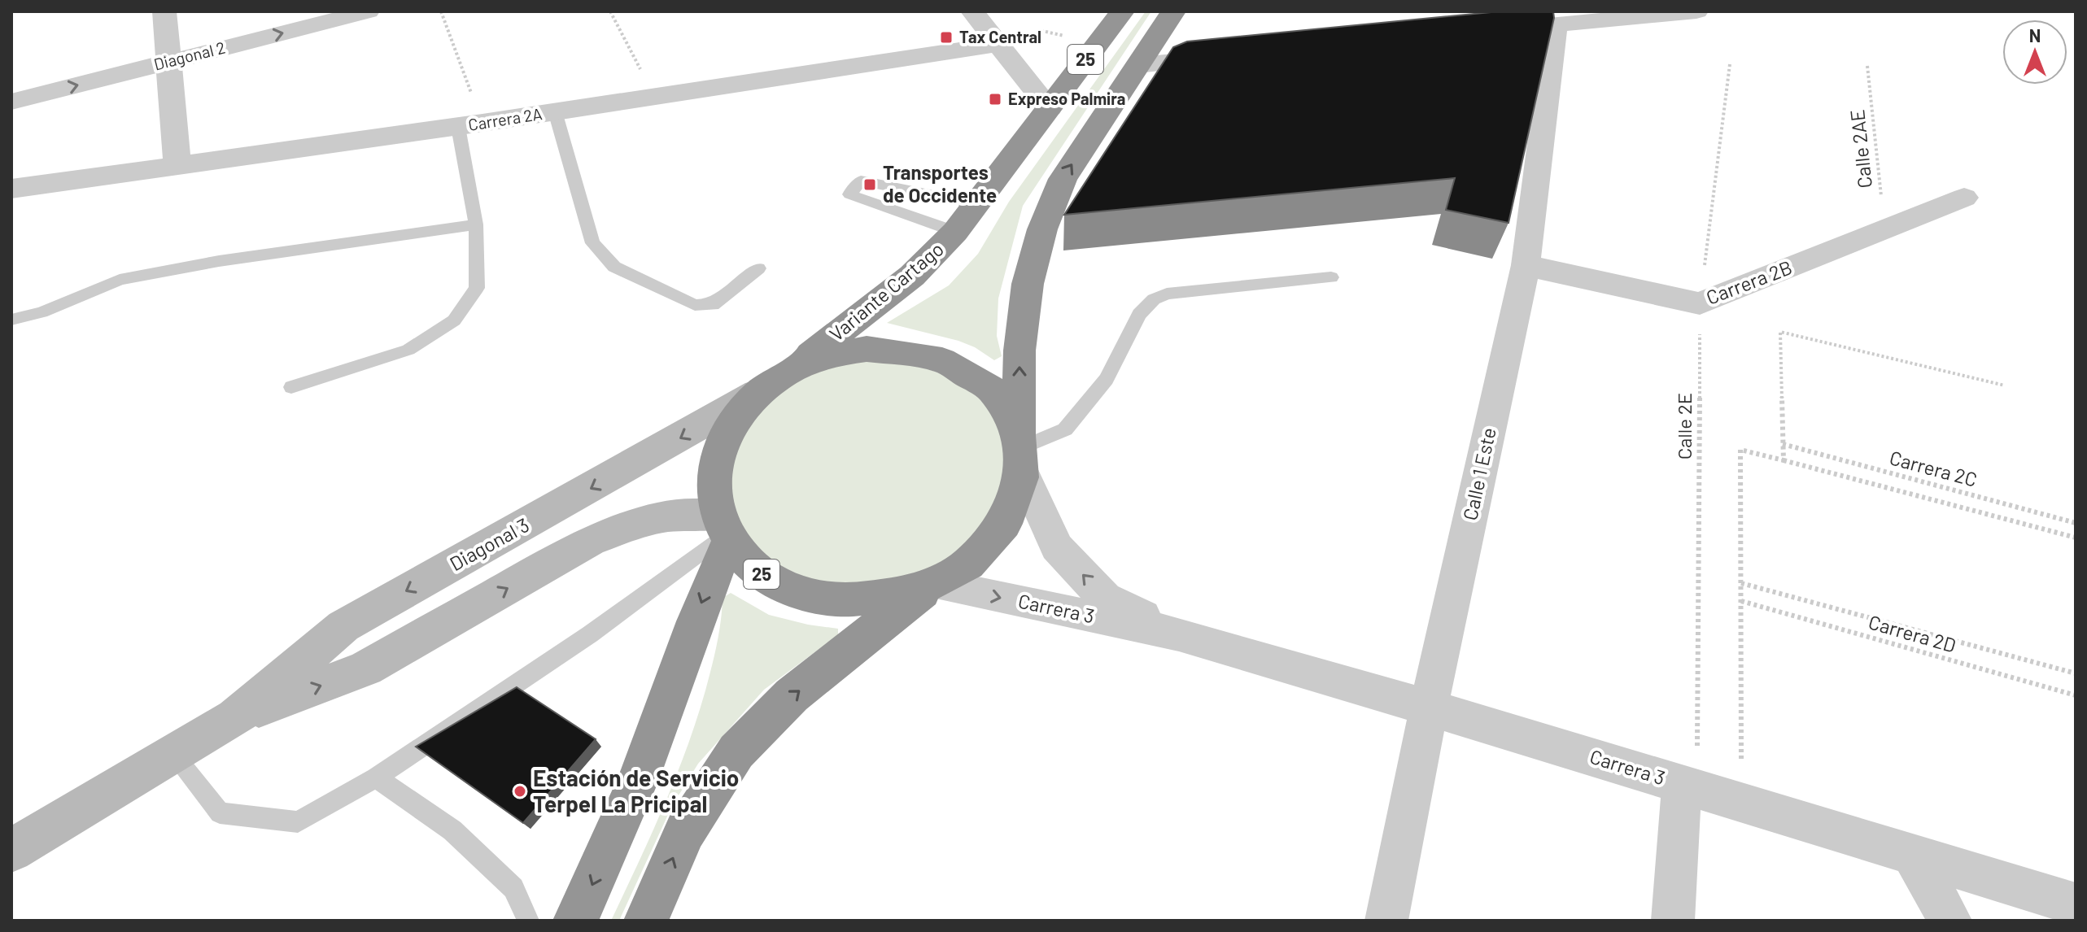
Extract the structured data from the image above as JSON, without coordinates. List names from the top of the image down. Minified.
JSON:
{"streets":{"highway":["25","Variante Cartago"],"main road":["Diagonal 3"],"street":["Diagonal 2","Carrera 2A","Carrera 2B","Calle 1 Este","Carrera 3"],"path":["Calle 2AE","Calle 2E","Carrera 2C","Carrera 2D"]},"crossings":[["25","Variante Cartago"],["25","Diagonal 3"],["25","Carrera 3"],["Calle 2AE","Carrera 2B"],["Carrera 2B","Calle 2E"],["Carrera 2B","Calle 1 Este"],["Variante Cartago","Diagonal 3"],["Calle 2E","Carrera 3"],["Carrera 2C","Carrera 2D"],["Calle 1 Este","Carrera 3"]],"one_way":["Diagonal 2"],"places":{"transit":["Tax Central","Expreso Palmira","Transportes de Occidente"],"other":["Estación de Servicio Terpel La Pricipal"]},"north":"top"}
